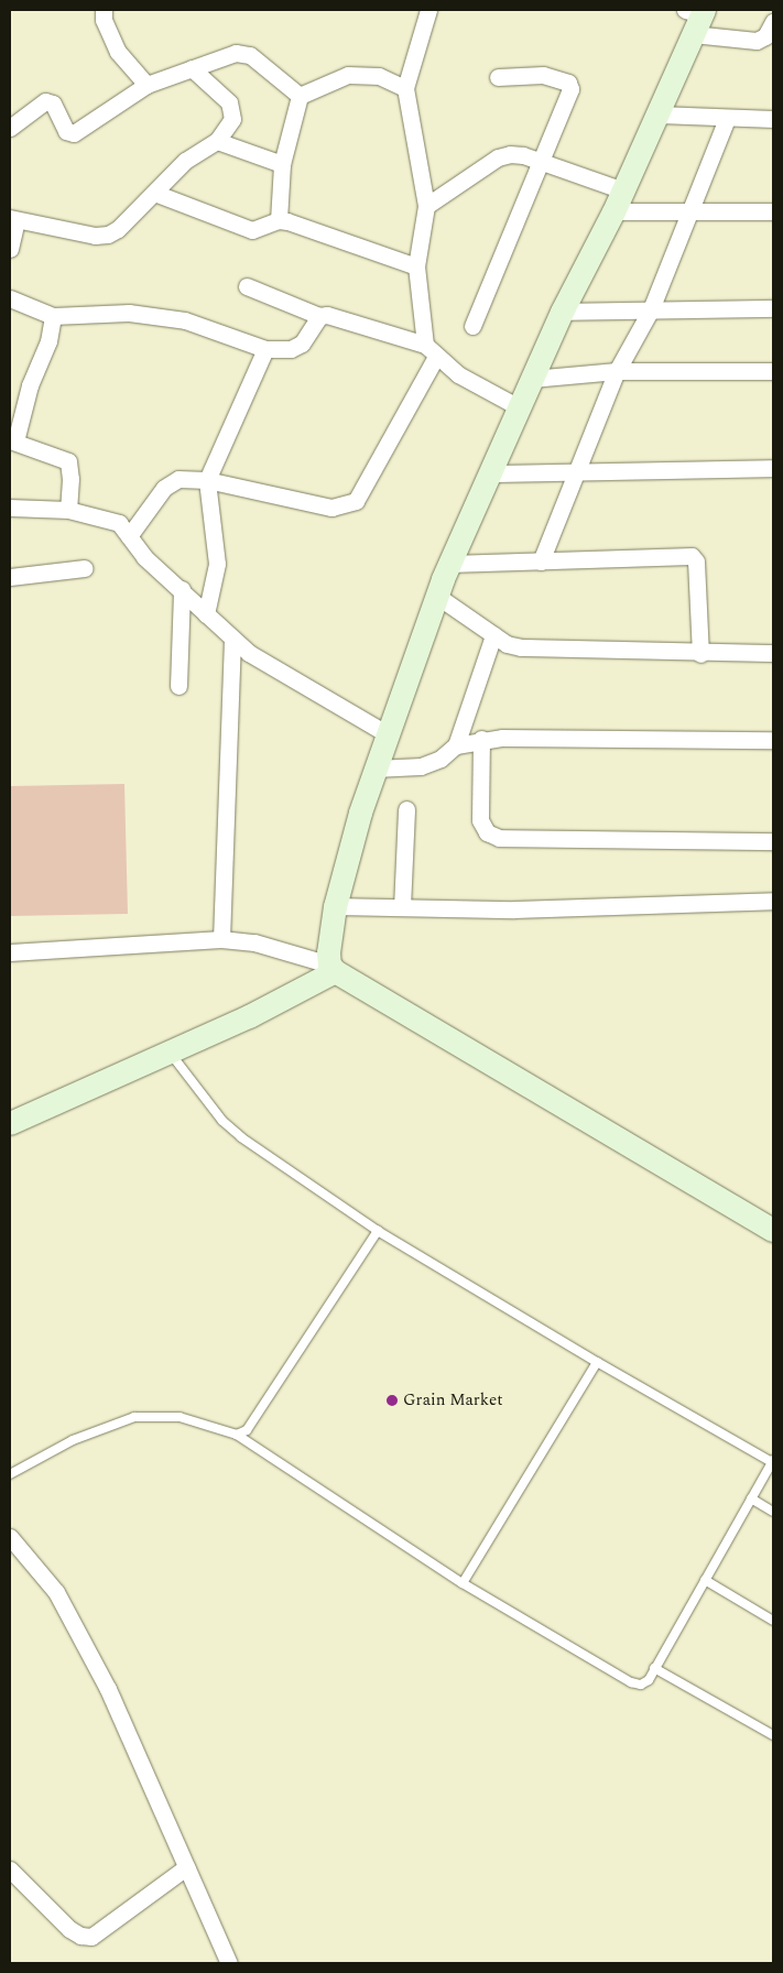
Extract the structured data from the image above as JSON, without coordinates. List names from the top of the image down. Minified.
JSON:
{"places":["Grain Market"]}
